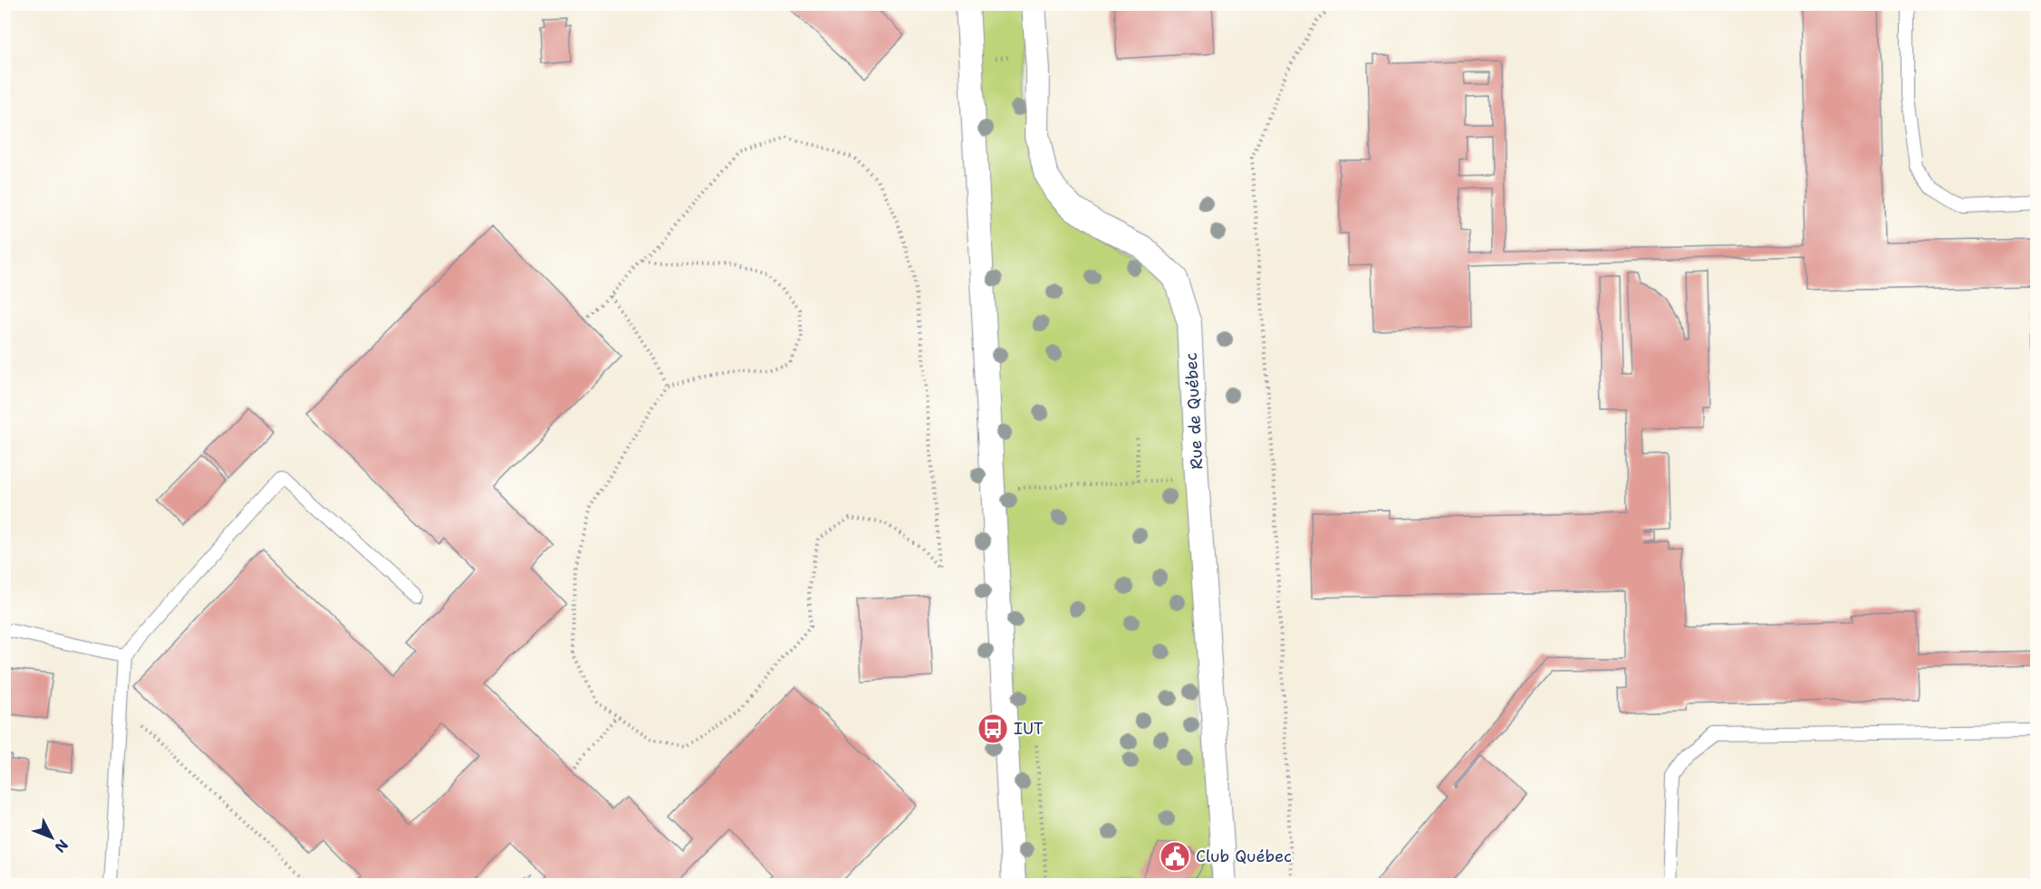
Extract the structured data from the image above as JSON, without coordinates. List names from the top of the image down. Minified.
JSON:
{"streets":{"street":["Rue de Québec"]},"places":{"bus stop":["IUT"],"public building":["Club Québec"]},"north":"bottom right"}
